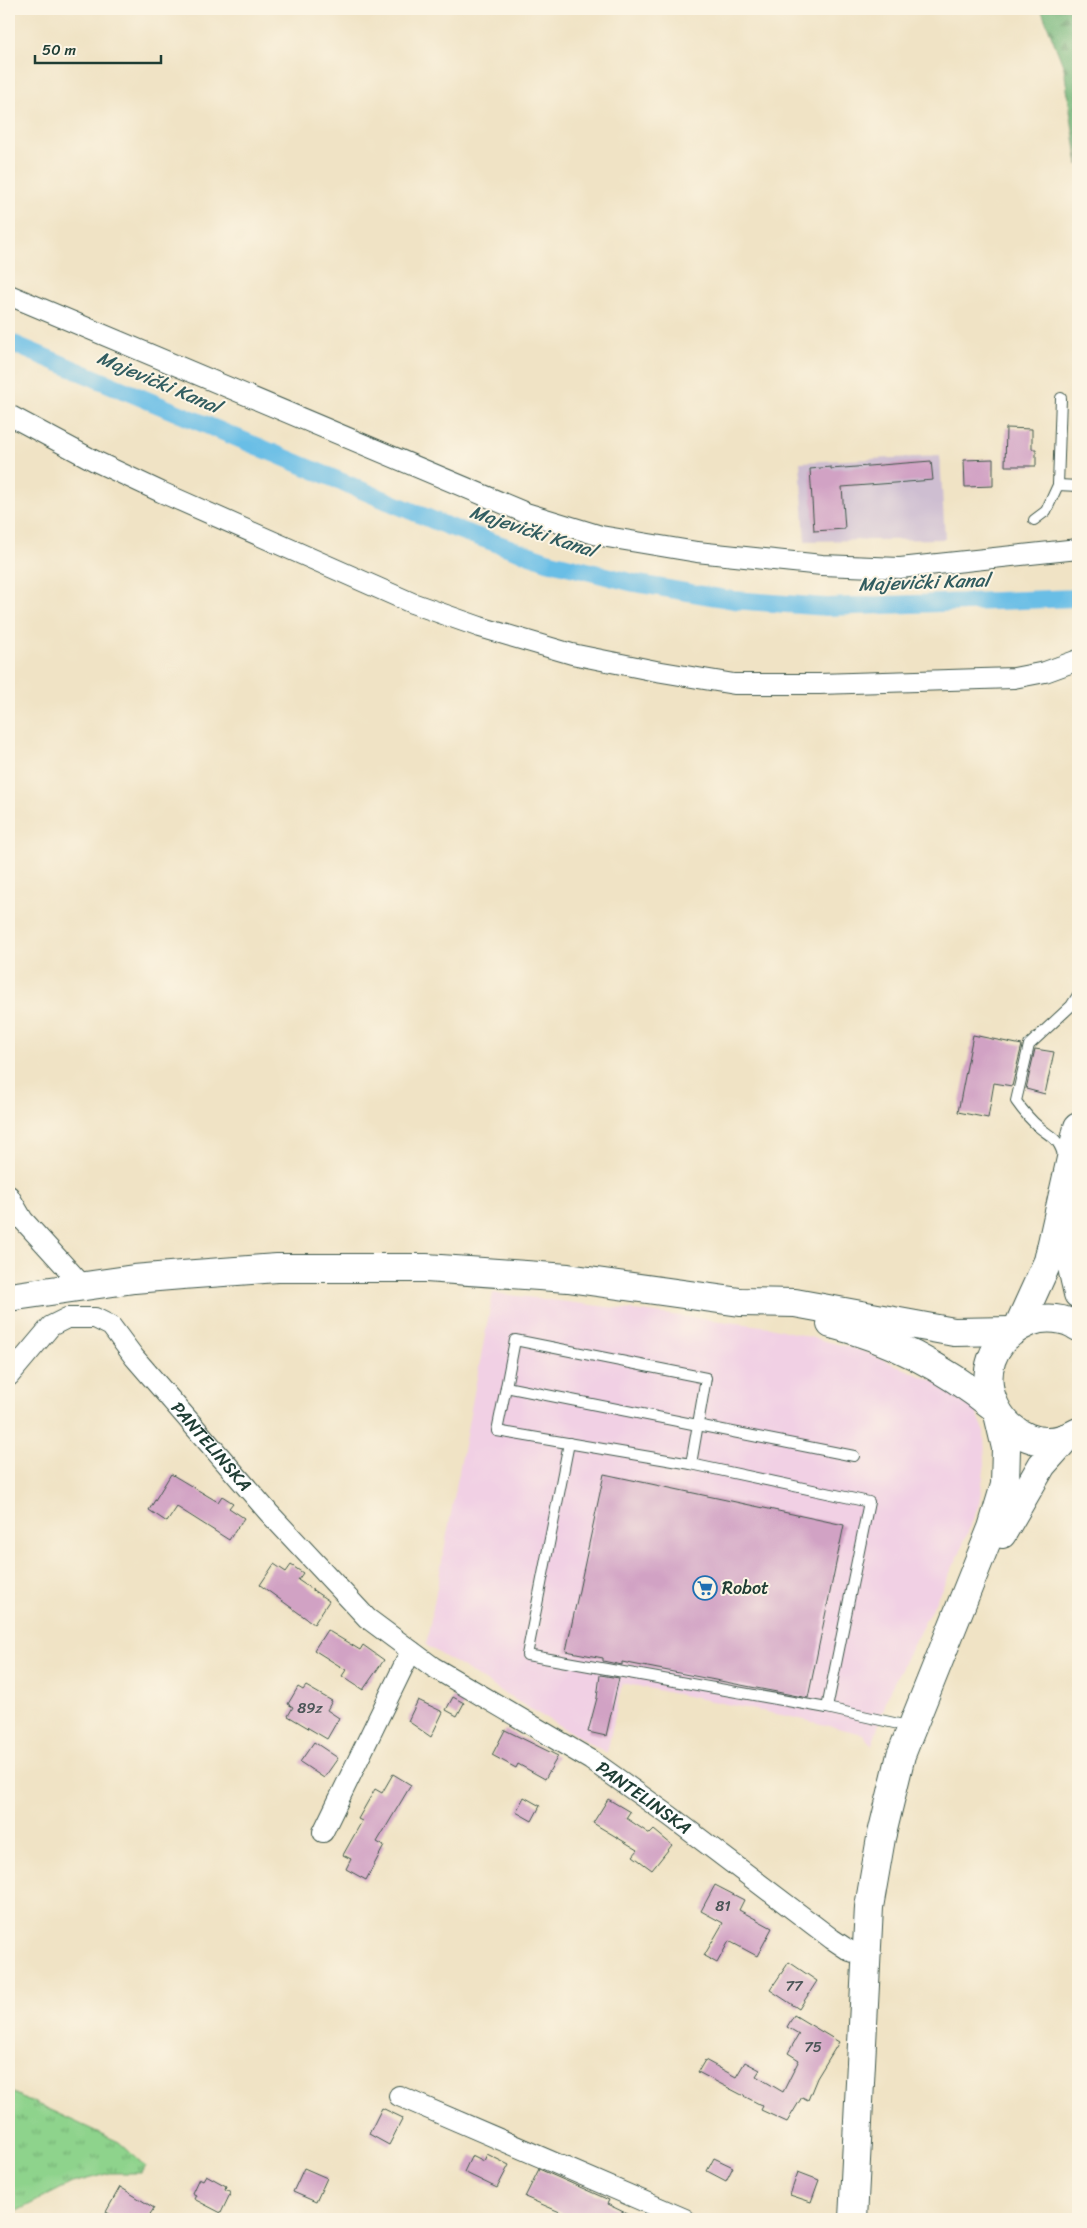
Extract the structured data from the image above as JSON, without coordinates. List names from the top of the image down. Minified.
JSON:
{"streets":{"street":["PANTELINSKA"]},"water":["Majevički Kanal"],"places":{"supermarket":["Robot"]},"house_numbers":["89z","81","77","75"],"scale_bar":"50 m"}
